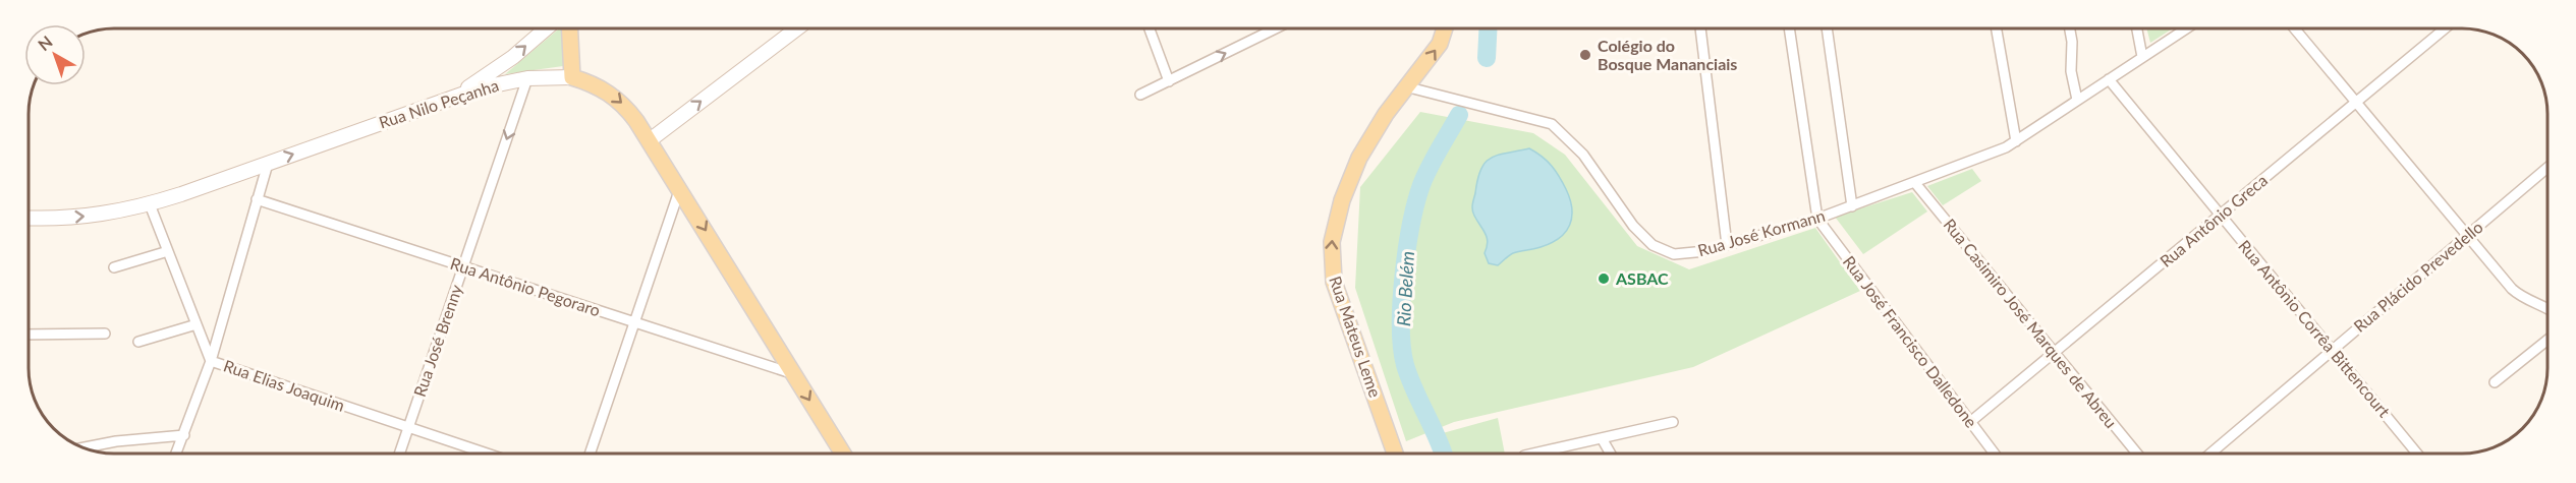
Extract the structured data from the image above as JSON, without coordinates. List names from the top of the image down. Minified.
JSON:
{"streets":{"main road":["Rua Nilo Peçanha","Rua Mateus Leme"],"street":["Rua Antônio Greca","Rua José Kormann","Rua Plácido Prevedello","Rua Antônio Pegoraro","Rua Casimiro José Marques de Abreu","Rua Antônio Corrêa Bittencourt","Rua José Brenny","Rua José Francisco Dalledone","Rua Elias Joaquim"]},"crossings":[["Rua Nilo Peçanha","Rua Antônio Pegoraro"],["Rua Nilo Peçanha","Rua José Brenny"],["Rua Nilo Peçanha","Rua Elias Joaquim"],["Rua Antônio Greca","Rua Casimiro José Marques de Abreu"],["Rua Antônio Greca","Rua Antônio Corrêa Bittencourt"],["Rua Antônio Greca","Rua José Francisco Dalledone"],["Rua José Kormann","Rua Casimiro José Marques de Abreu"],["Rua José Kormann","Rua Antônio Corrêa Bittencourt"],["Rua José Kormann","Rua Mateus Leme"],["Rua José Kormann","Rua José Francisco Dalledone"],["Rua Plácido Prevedello","Rua Antônio Corrêa Bittencourt"],["Rua Antônio Pegoraro","Rua José Brenny"],["Rua José Brenny","Rua Elias Joaquim"]],"one_way":["Rua Nilo Peçanha","Rua Mateus Leme","Rua José Brenny"],"water":["Rio Belém"],"places":["Colégio do Bosque Mananciais","ASBAC"],"north":"top left"}
